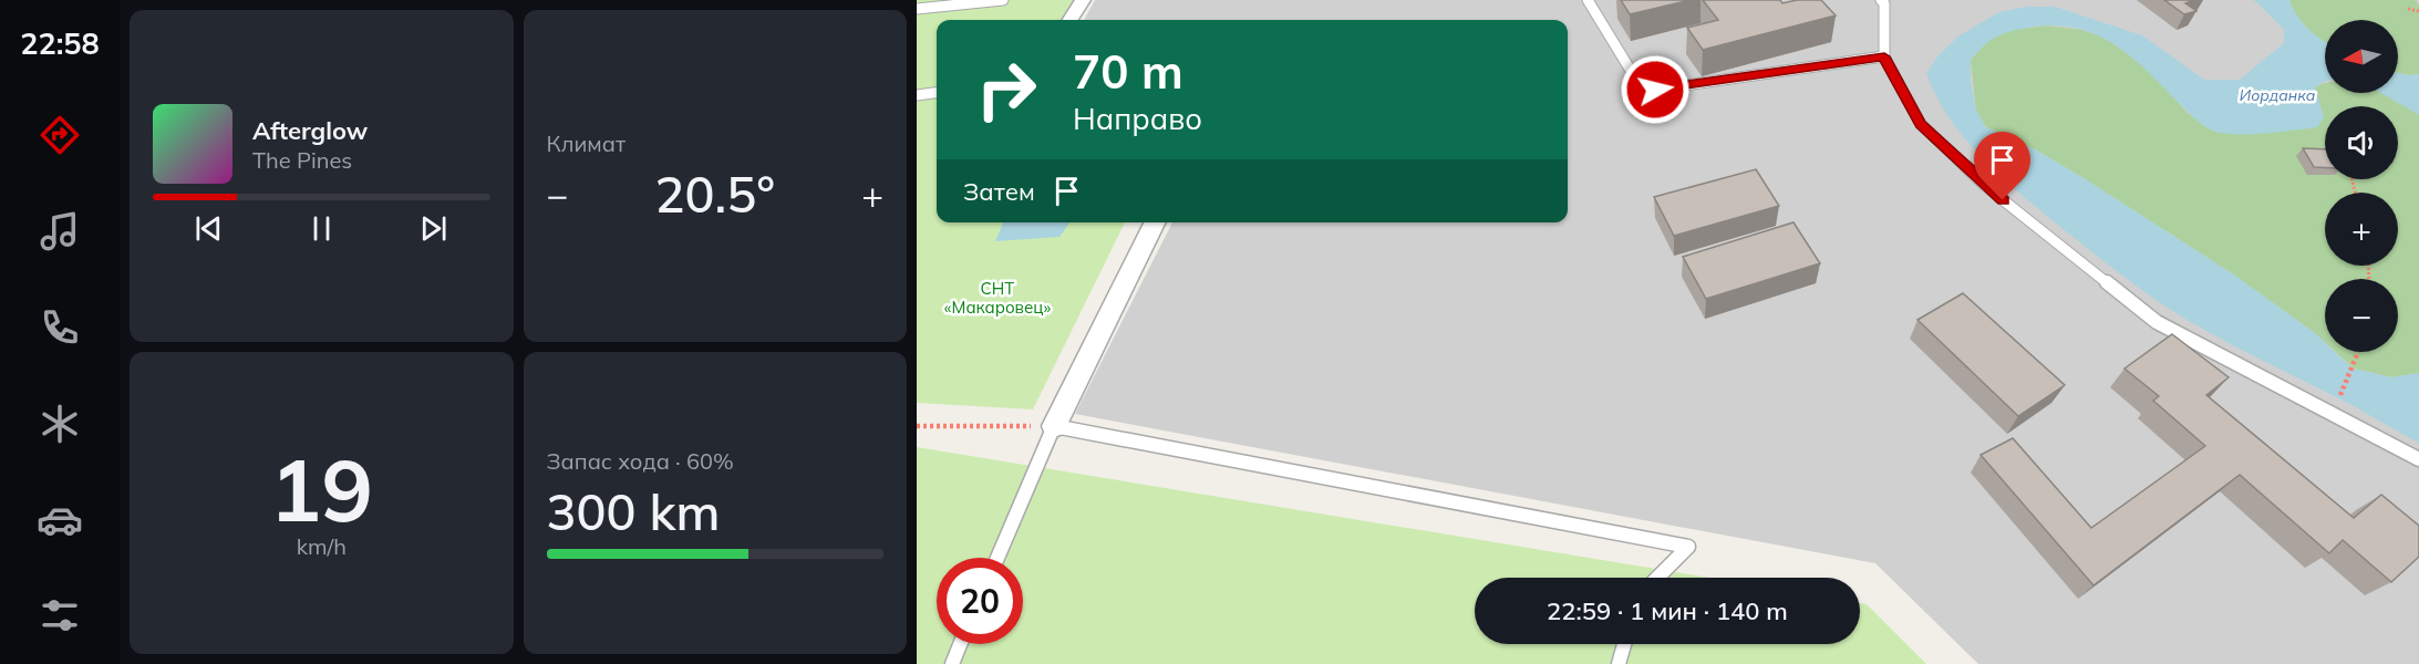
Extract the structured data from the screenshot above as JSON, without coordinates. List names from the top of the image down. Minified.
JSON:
{"water":["Иорданка"],"parks":["СНТ «Макаровец»"],"north":"left","page":{"tabs":"22:58","tile":["Климат",["19","km/h"],["Запас хода · 60%","300 km"]],"map_buttons":["+","−"],"turn":["70 m","Направо"],"song":["Afterglow","The Pines"],"then":"Затем","heat":["−","20.5°","+"],"limit":"20","trip":"22:59 · 1 мин · 140 m"}}
